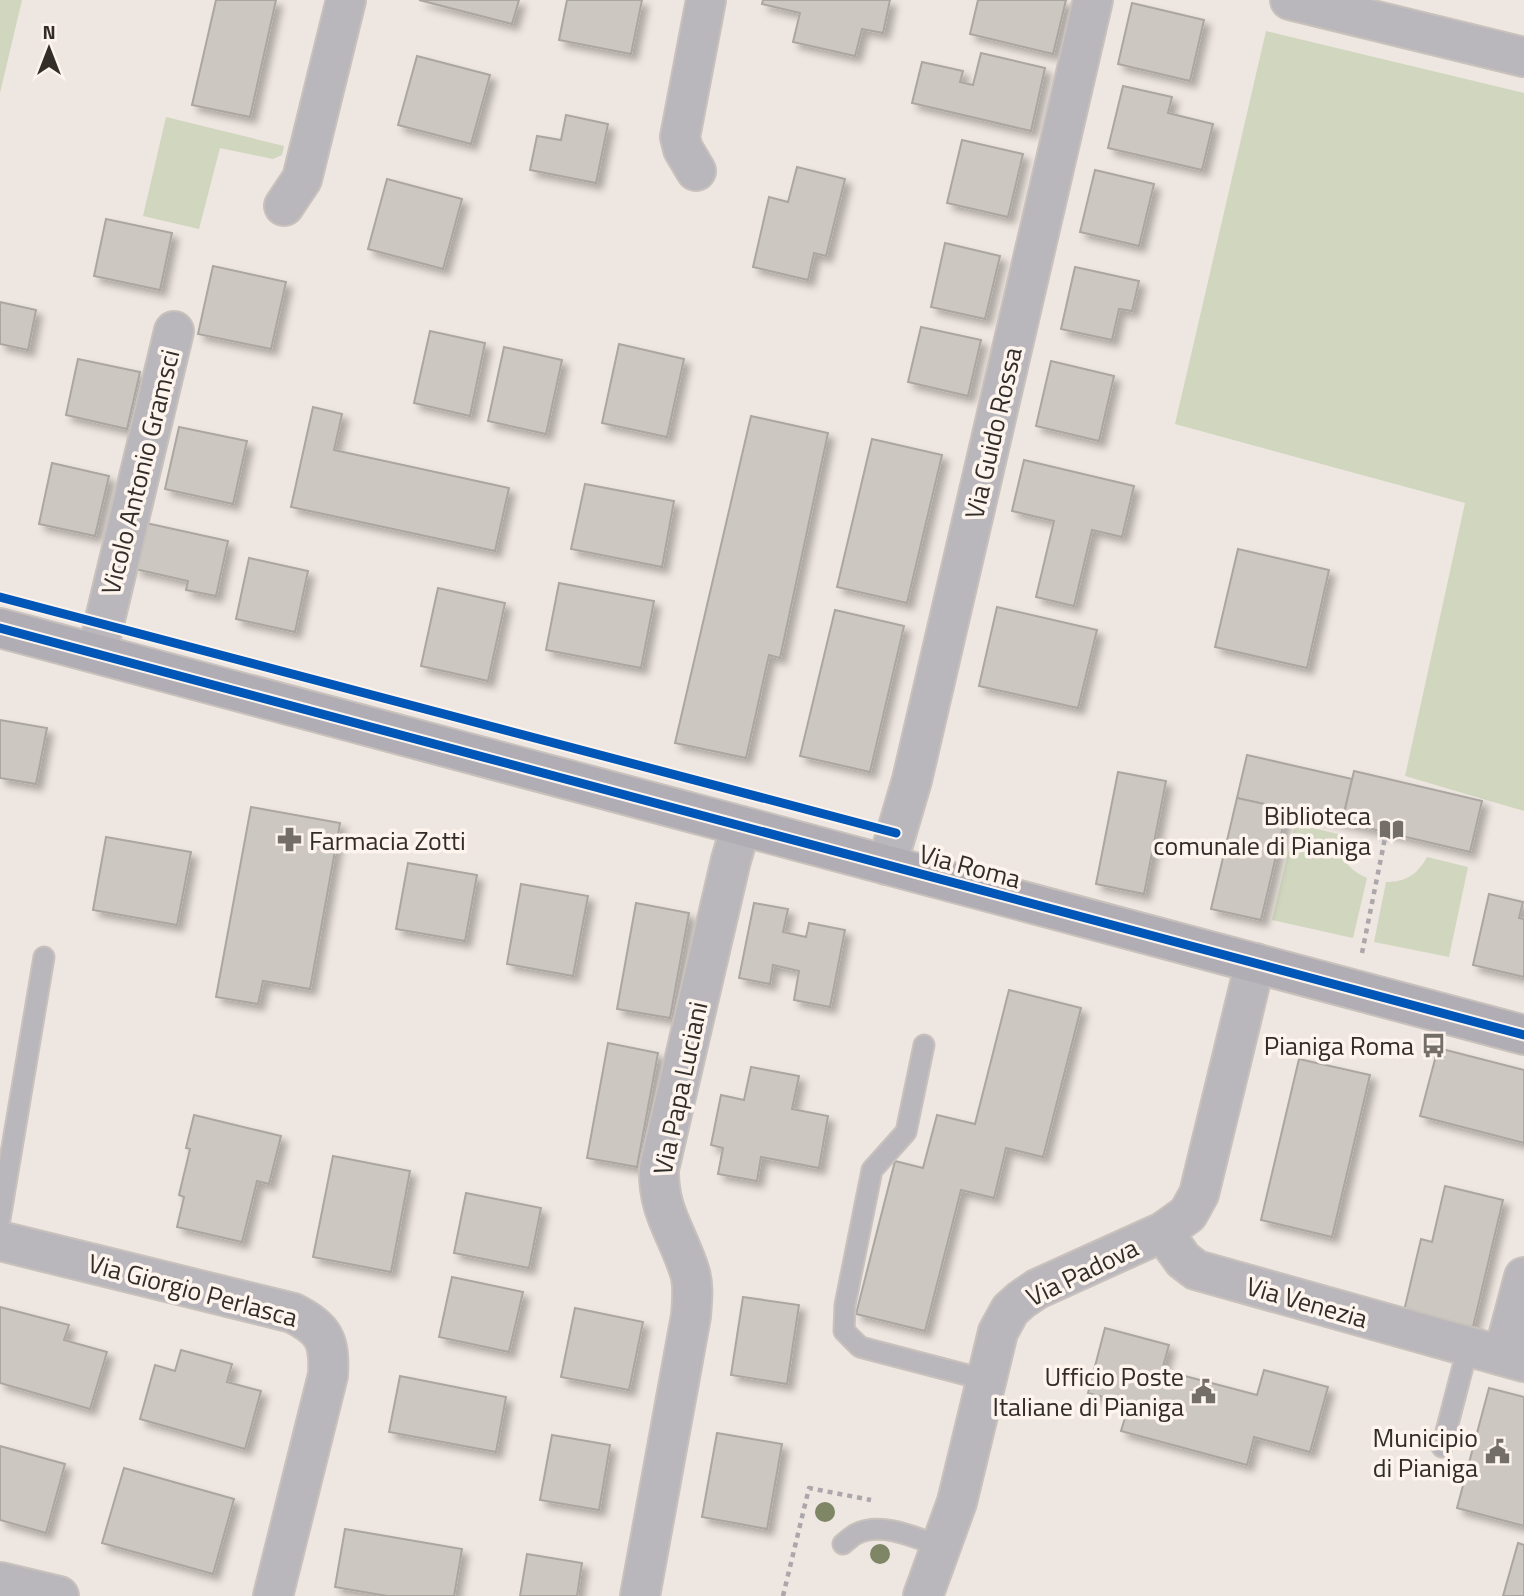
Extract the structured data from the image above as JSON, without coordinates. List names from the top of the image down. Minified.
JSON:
{"streets":{"street":["Via Guido Rossa","Vicolo Antonio Gramsci","Via Roma","Via Papa Luciani","Via Padova","Via Giorgio Perlasca","Via Venezia"]},"crossings":[["Via Guido Rossa","Via Roma"],["Vicolo Antonio Gramsci","Via Roma"],["Via Roma","Via Papa Luciani"],["Via Roma","Via Padova"],["Via Padova","Via Venezia"]],"places":{"library":["Biblioteca comunale di Pianiga"],"pharmacy":["Farmacia Zotti"],"bus stop":["Pianiga Roma"],"public building":["Ufficio Poste Italiane di Pianiga","Municipio di Pianiga"]},"north":"top"}
